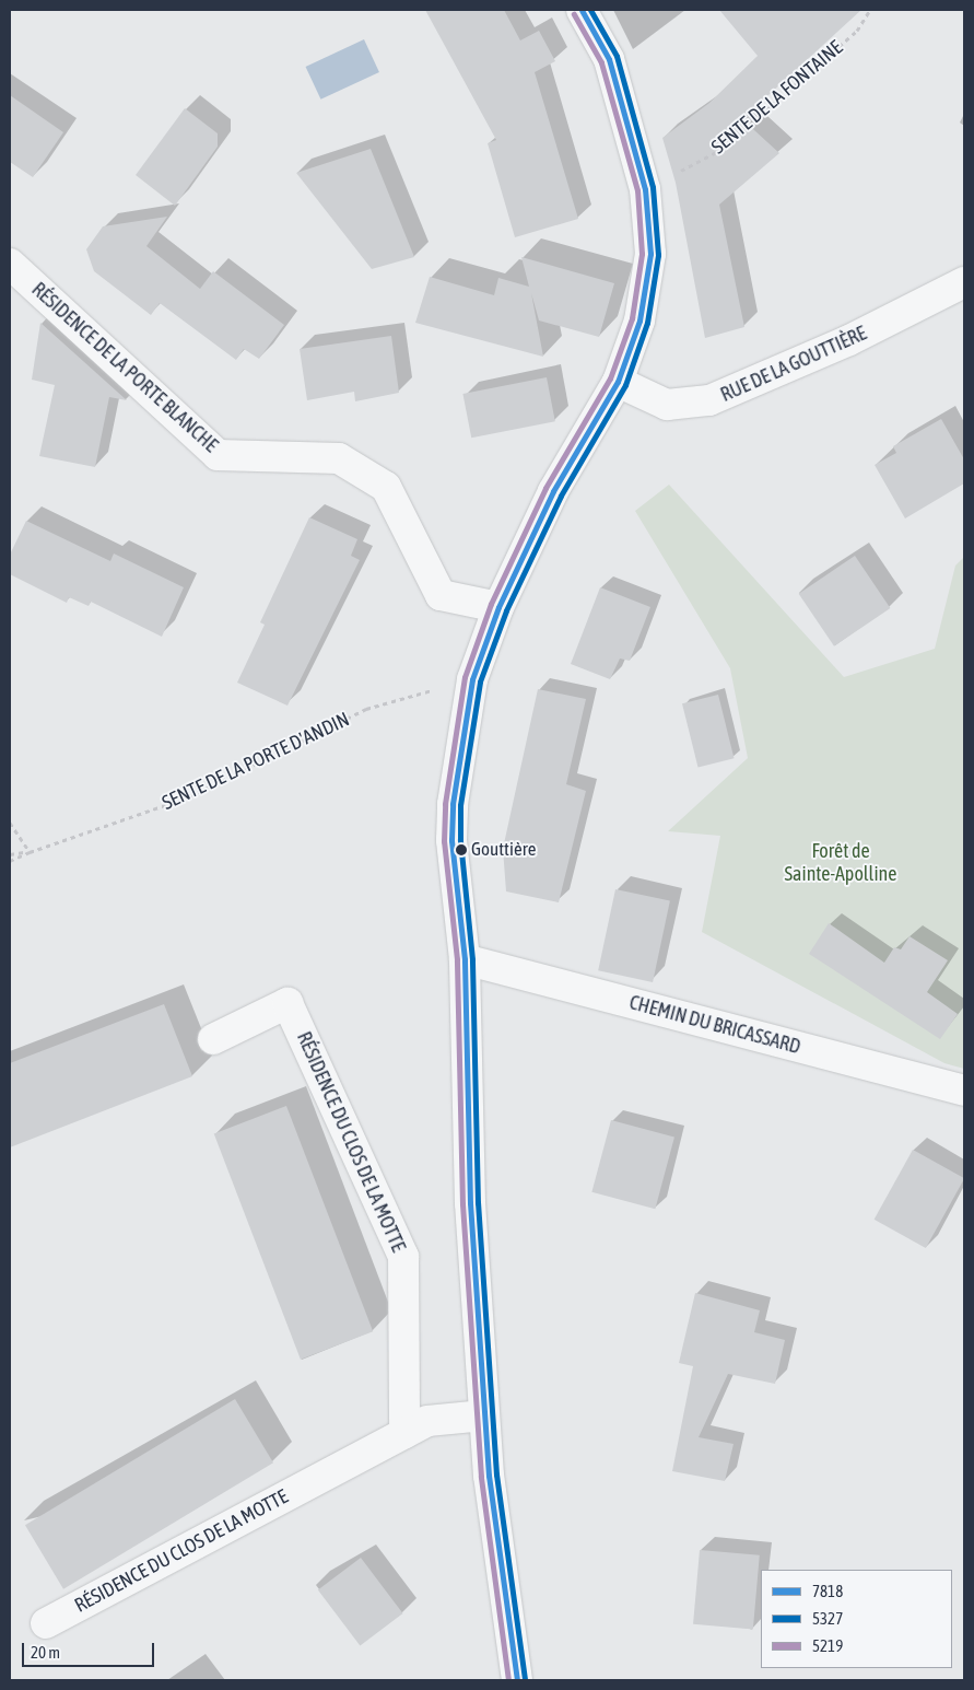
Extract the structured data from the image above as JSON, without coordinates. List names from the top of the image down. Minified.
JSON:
{"streets":{"street":["RUE DE LA GOUTTIÈRE","RÉSIDENCE DE LA PORTE BLANCHE","CHEMIN DU BRICASSARD","RÉSIDENCE DU CLOS DE LA MOTTE"],"path":["SENTE DE LA FONTAINE","SENTE DE LA PORTE D'ANDIN"]},"parks":["Forêt de Sainte-Apolline"],"places":["Gouttière"],"lines":["transit line 7818","transit line 5327","transit line 5219"],"legend":["7818","5327","5219"],"scale_bar":"20 m"}
